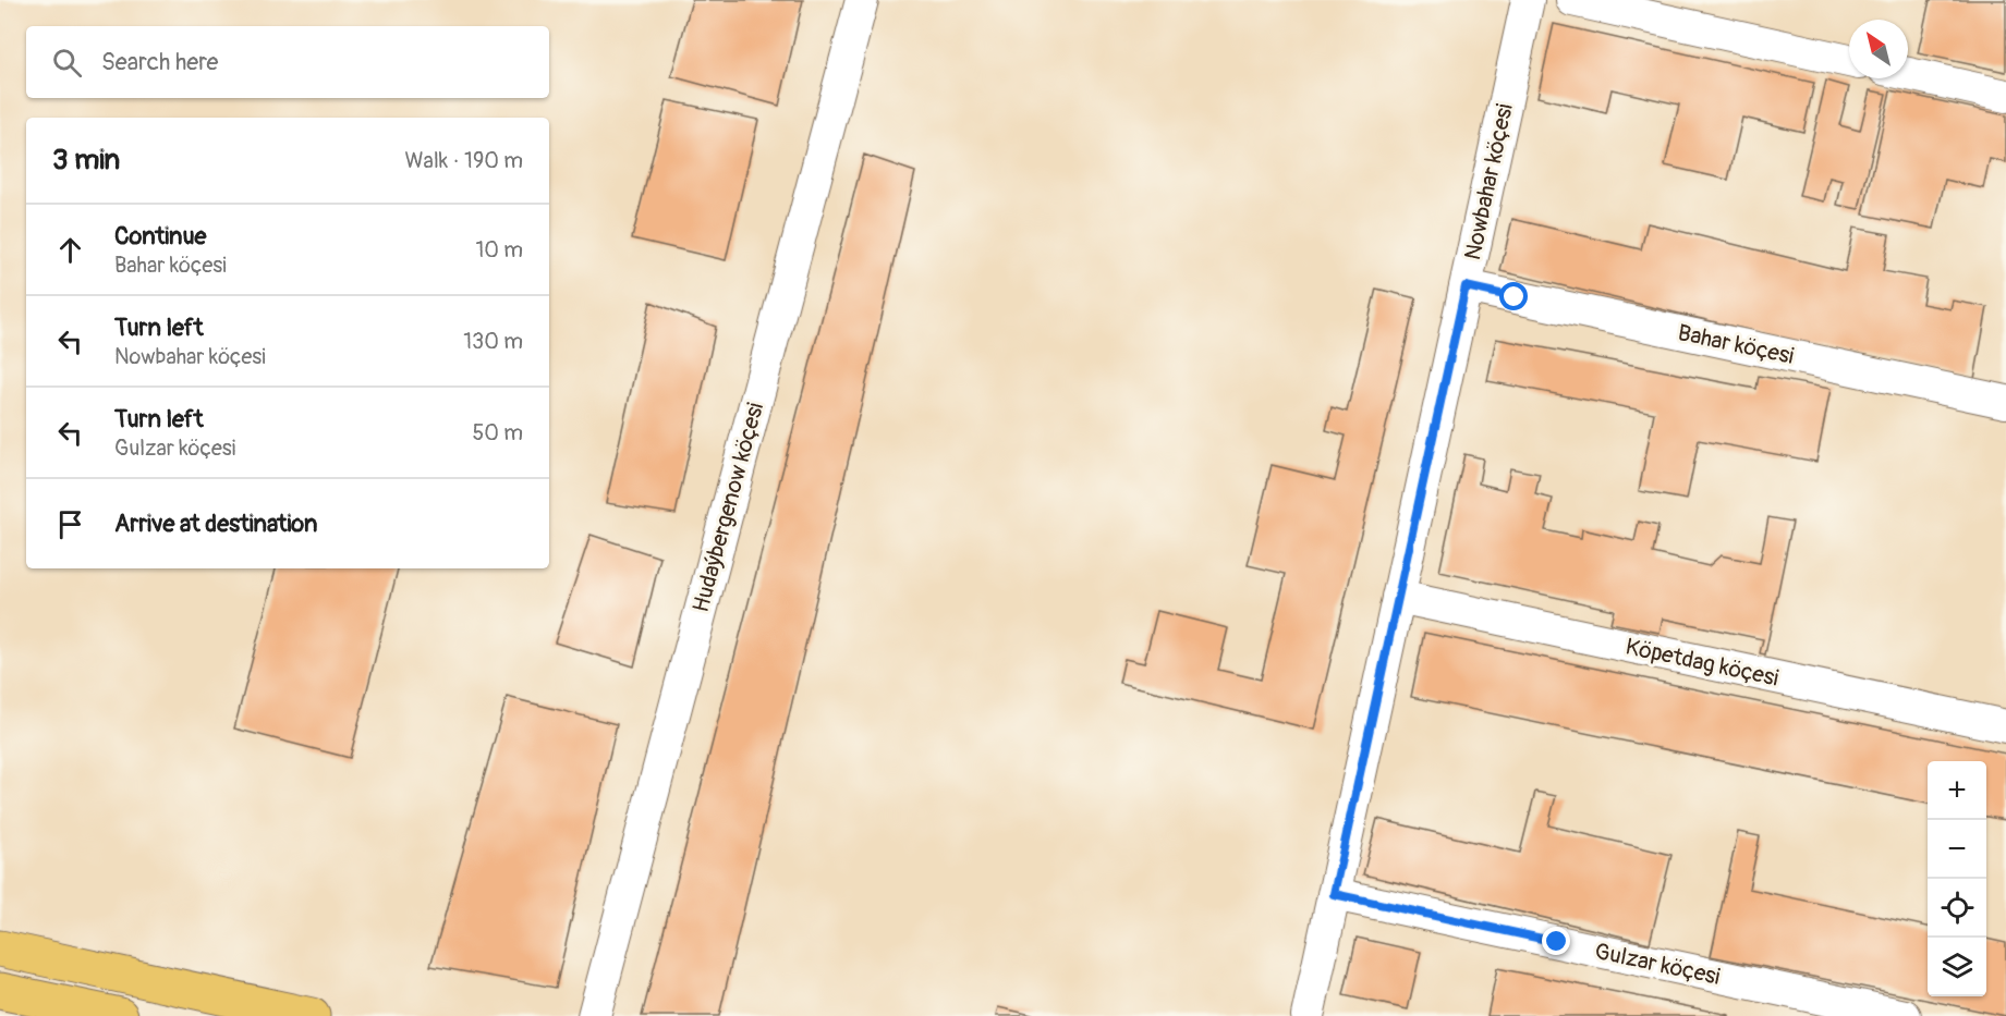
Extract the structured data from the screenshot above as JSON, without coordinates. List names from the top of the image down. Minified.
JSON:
{"streets":{"street":["Nowbahar köçesi","Bahar köçesi","Hudaýbergenow köçesi","Köpetdag köçesi","Gulzar köçesi"]},"crossings":[["Nowbahar köçesi","Bahar köçesi"],["Nowbahar köçesi","Köpetdag köçesi"],["Nowbahar köçesi","Gulzar köçesi"]],"north":"top left","page":{"search":"Search here","heading":["3 min","Walk · 190 m"],"list":[["Continue","Bahar köçesi","10 m"],["Turn left","Nowbahar köçesi","130 m"],["Turn left","Gulzar köçesi","50 m"],"Arrive at destination"],"map_buttons":["+","−"]}}
